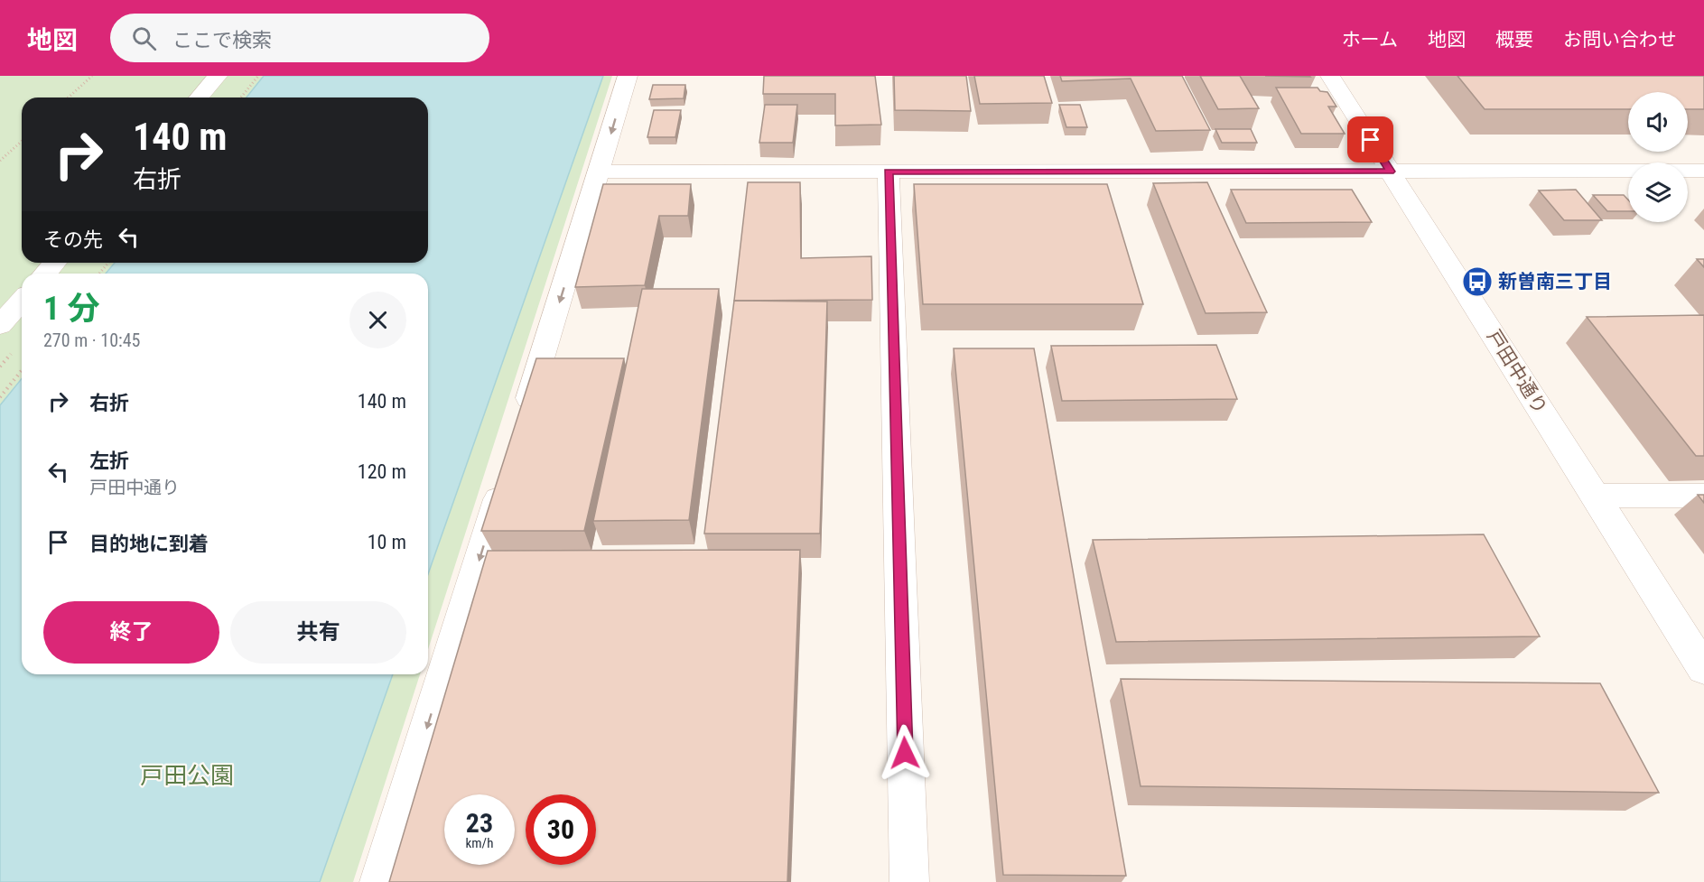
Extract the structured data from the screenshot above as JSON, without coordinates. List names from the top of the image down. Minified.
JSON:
{"streets":{"street":["戸田中通り"]},"parks":["戸田公園"],"places":{"bus stop":["新曽南三丁目"]},"page":{"header":"地図","search":"ここで検索","nav":["ホーム","地図","概要","お問い合わせ"],"turn":["140 m","右折"],"then":"その先","heading":["1 分","270 m · 10:45"],"list":[{"name":"右折","value":"140 m"},{"name":"左折","note":"戸田中通り","value":"120 m"},{"name":"目的地に到着","value":"10 m"}],"buttons":["終了","共有"],"speed":"23 km/h","limit":"30"}}
